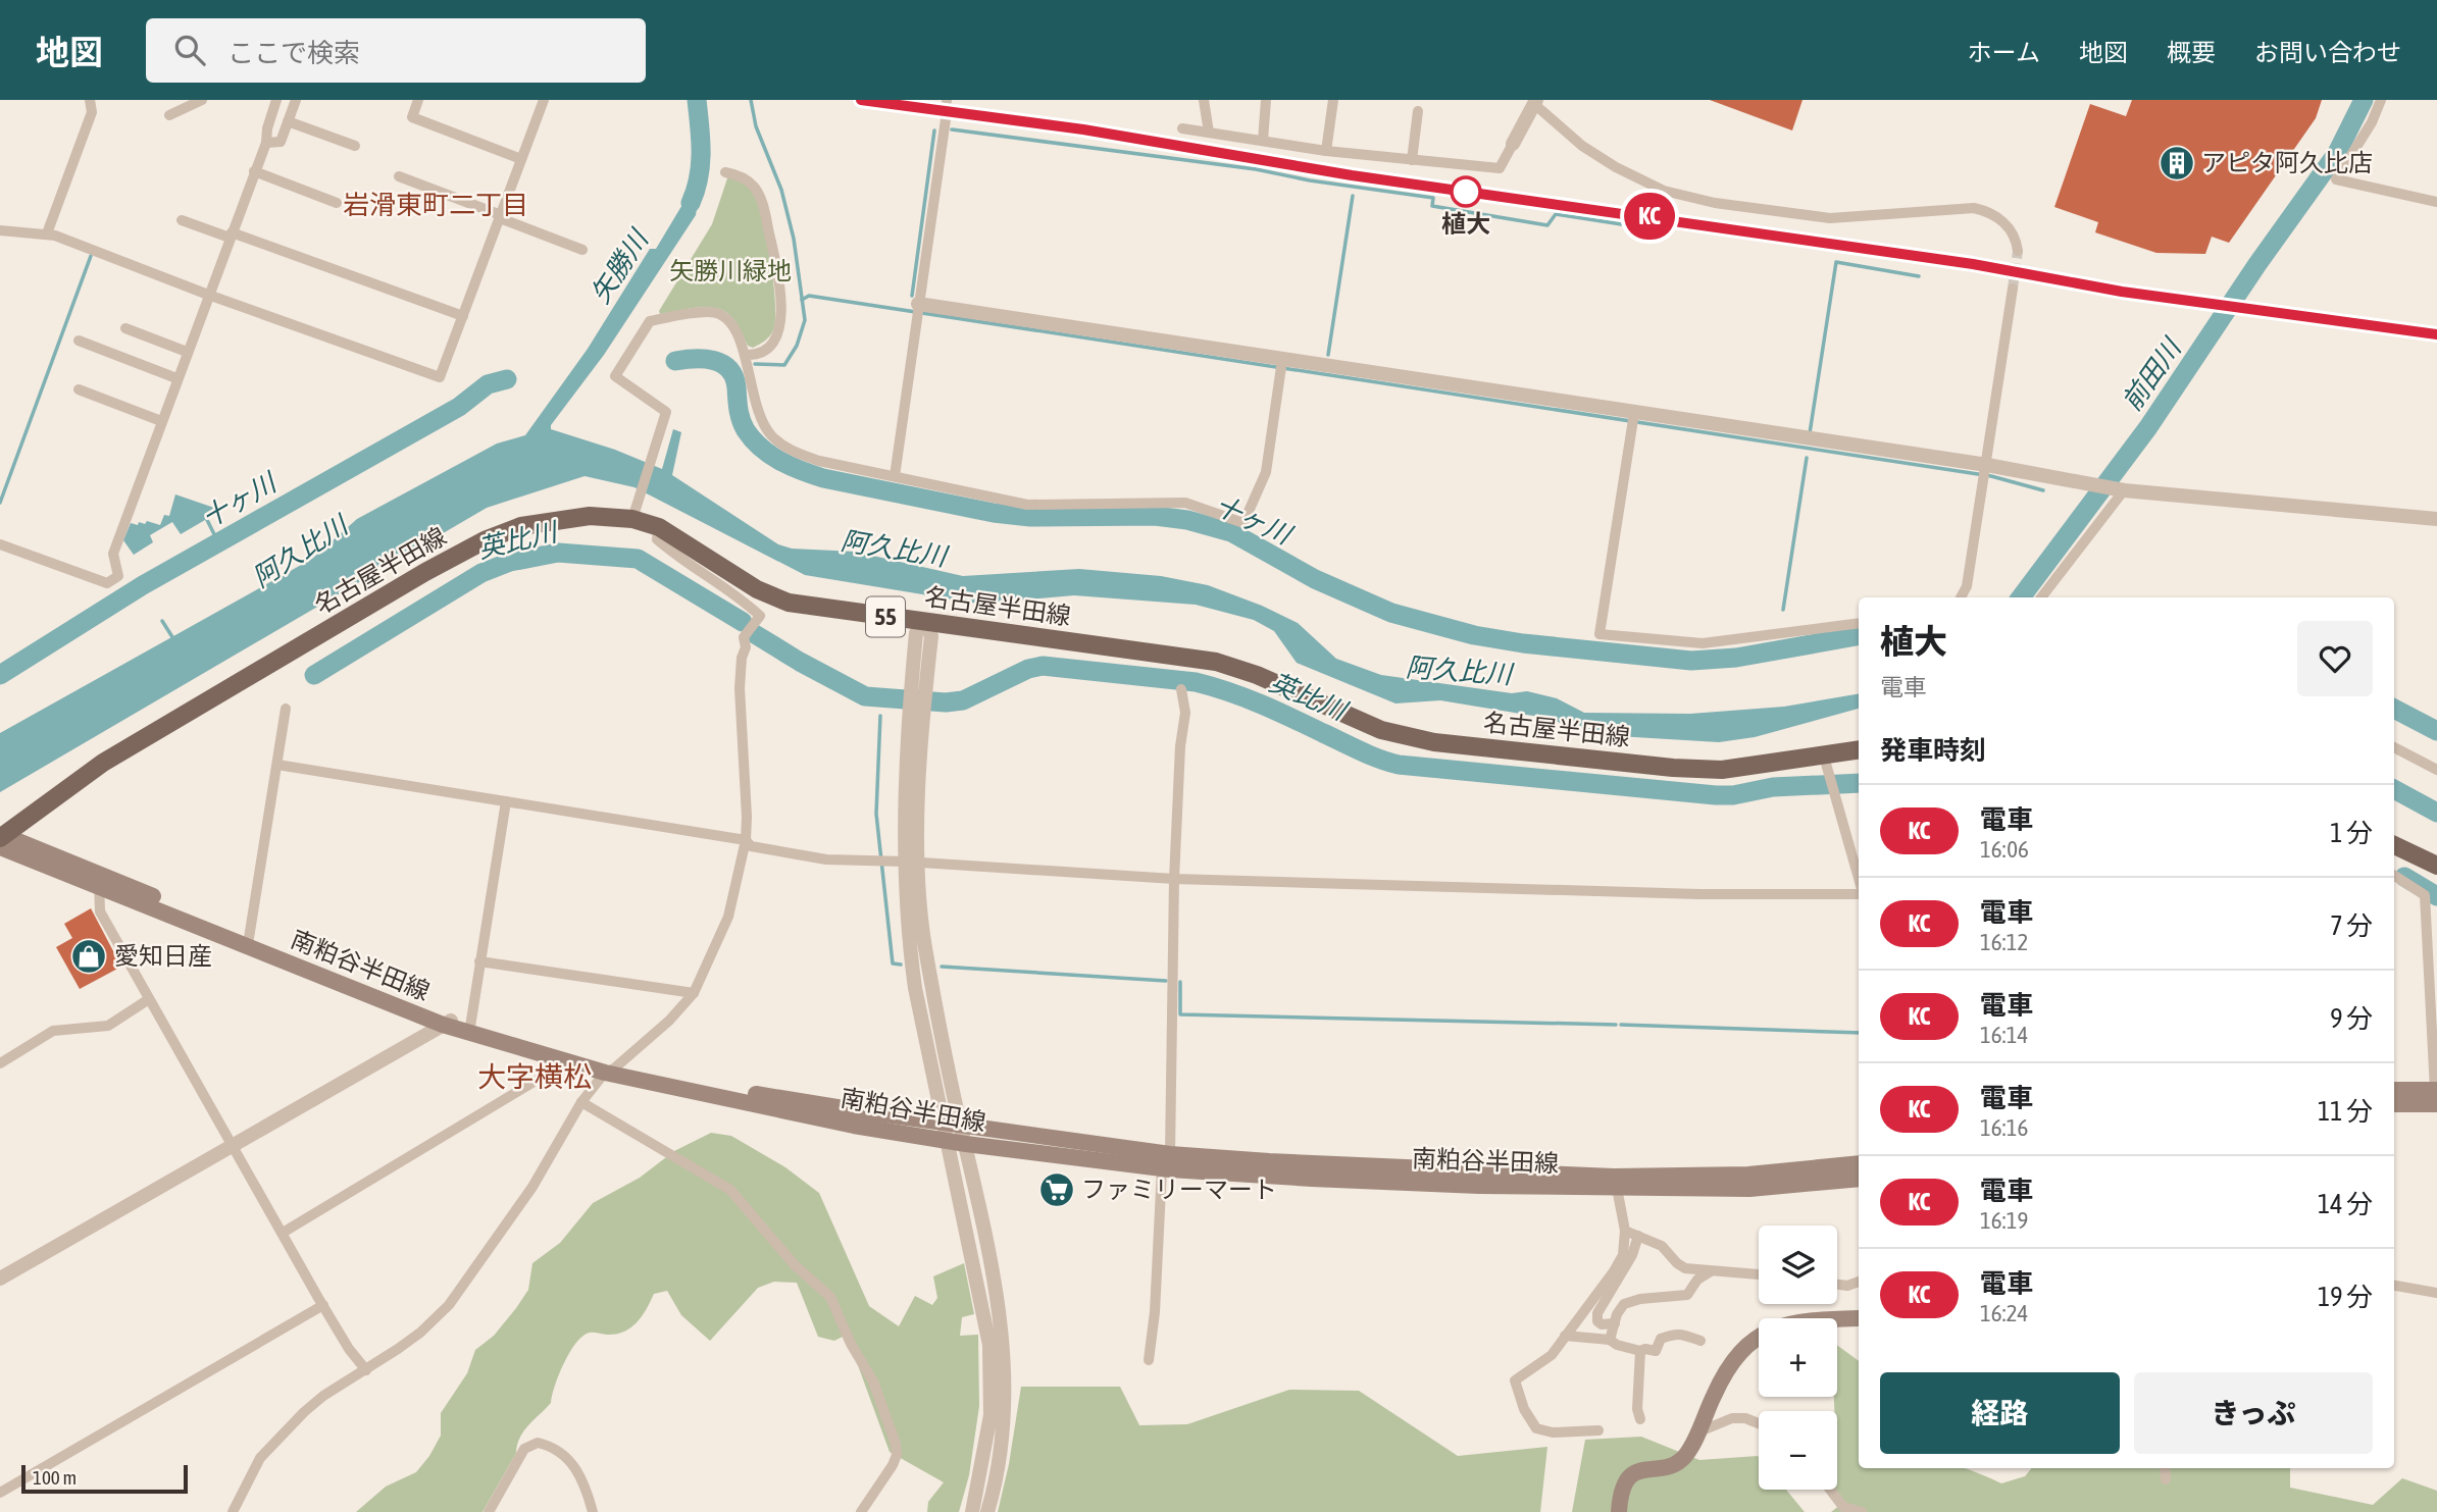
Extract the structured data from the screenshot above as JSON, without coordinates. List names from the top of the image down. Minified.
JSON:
{"streets":{"main road":["名古屋半田線","55","南粕谷半田線"]},"crossings":[["名古屋半田線","南粕谷半田線"]],"districts":["岩滑東町二丁目","大字横松"],"water":["矢勝川","前田川","十ヶ川","英比川","阿久比川"],"parks":["矢勝川緑地"],"places":{"building":["アピタ阿久比店"],"other":["植大"],"shop":["愛知日産"],"supermarket":["ファミリーマート"]},"scale_bar":"100 m","page":{"header":"地図","search":"ここで検索","nav":["ホーム","地図","概要","お問い合わせ"],"on_map":"KC","heading":[["植大","電車"],"発車時刻"],"list":[{"mark":"KC","name":"電車","note":"16:06","value":"1 分"},{"mark":"KC","name":"電車","note":"16:12","value":"7 分"},{"mark":"KC","name":"電車","note":"16:14","value":"9 分"},{"mark":"KC","name":"電車","note":"16:16","value":"11 分"},{"mark":"KC","name":"電車","note":"16:19","value":"14 分"},{"mark":"KC","name":"電車","note":"16:24","value":"19 分"}],"map_buttons":["+","−"],"buttons":["経路","きっぷ"],"scale":"100 m"}}
